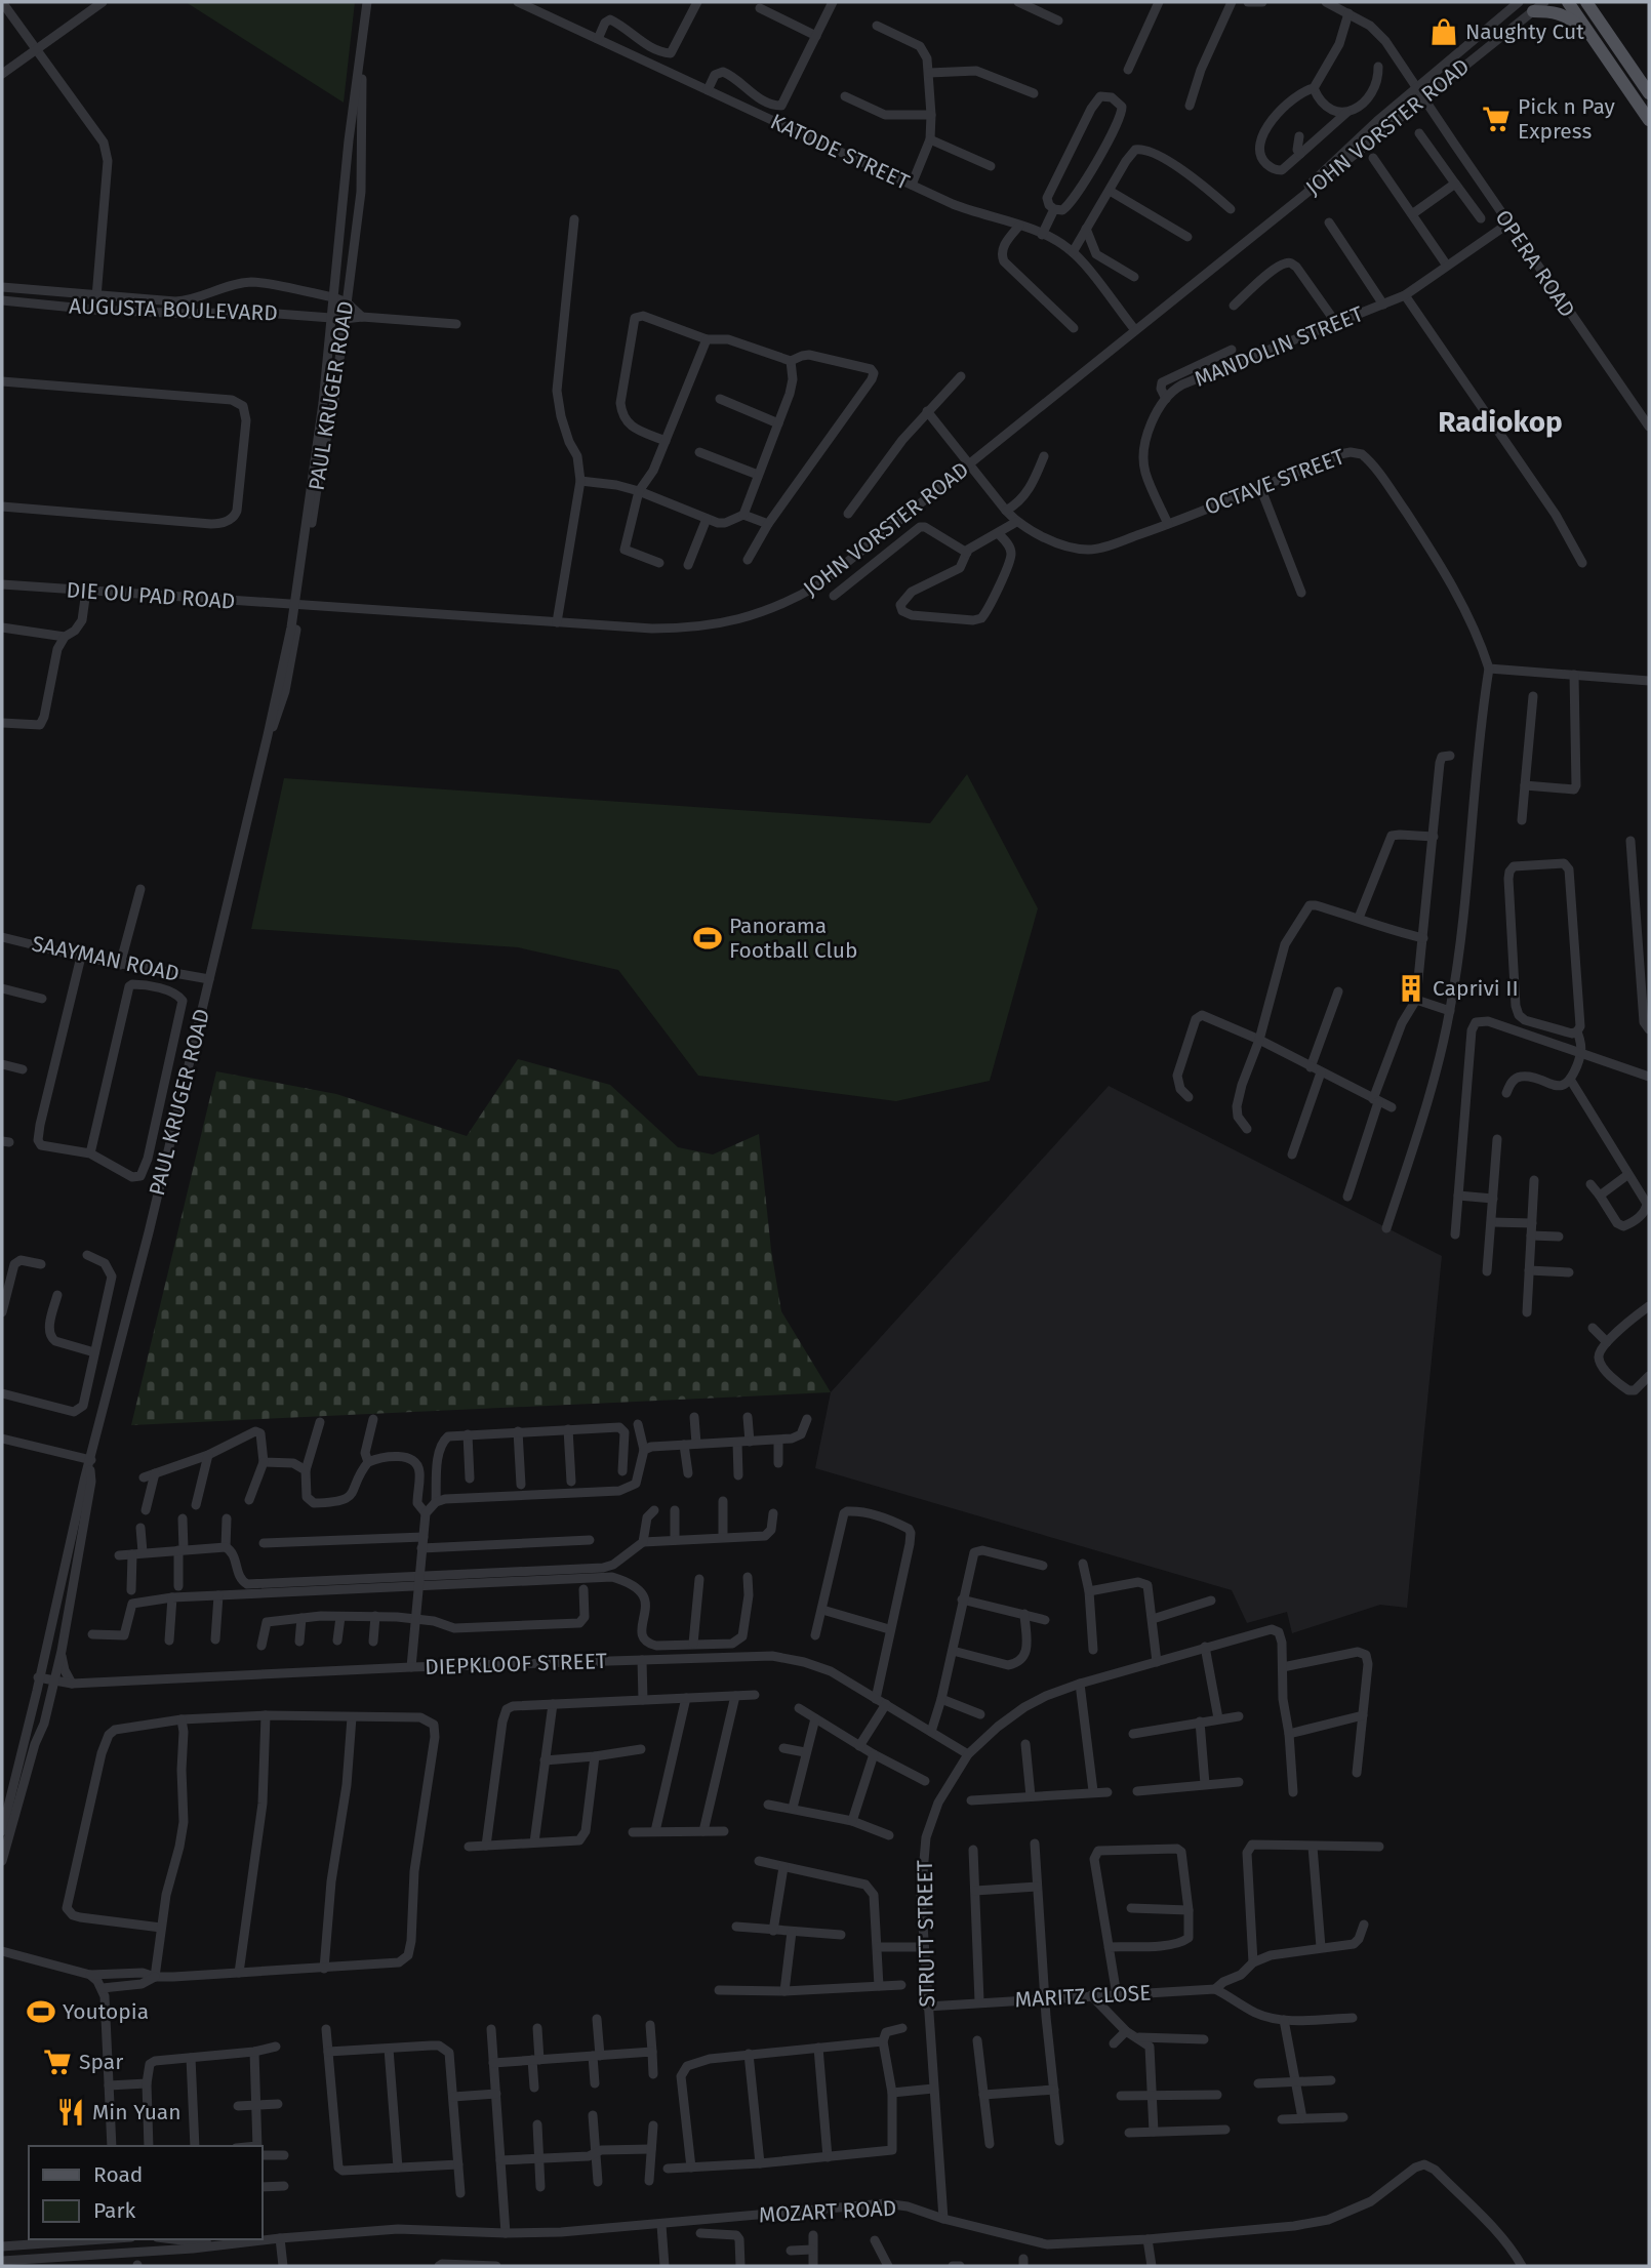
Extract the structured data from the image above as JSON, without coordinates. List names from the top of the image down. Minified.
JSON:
{"streets":{"street":["JOHN VORSTER ROAD","KATODE STREET","OPERA ROAD","AUGUSTA BOULEVARD","MANDOLIN STREET","PAUL KRUGER ROAD","OCTAVE STREET","DIE OU PAD ROAD","SAAYMAN ROAD","DIEPKLOOF STREET","STRUTT STREET","MARITZ CLOSE","MOZART ROAD"]},"crossings":[["JOHN VORSTER ROAD","KATODE STREET"],["JOHN VORSTER ROAD","OPERA ROAD"],["JOHN VORSTER ROAD","PAUL KRUGER ROAD"],["JOHN VORSTER ROAD","OCTAVE STREET"],["JOHN VORSTER ROAD","DIE OU PAD ROAD"],["OPERA ROAD","MANDOLIN STREET"],["AUGUSTA BOULEVARD","PAUL KRUGER ROAD"],["PAUL KRUGER ROAD","DIE OU PAD ROAD"],["PAUL KRUGER ROAD","SAAYMAN ROAD"],["PAUL KRUGER ROAD","DIEPKLOOF STREET"],["DIEPKLOOF STREET","STRUTT STREET"],["STRUTT STREET","MARITZ CLOSE"],["STRUTT STREET","MOZART ROAD"]],"districts":["Radiokop"],"places":{"shop":["Naughty Cut"],"supermarket":["Pick n Pay Express","Spar"],"sports":["Panorama Football Club","Youtopia"],"building":["Caprivi II"],"restaurant":["Min Yuan"]},"legend":["Road","Park"]}
